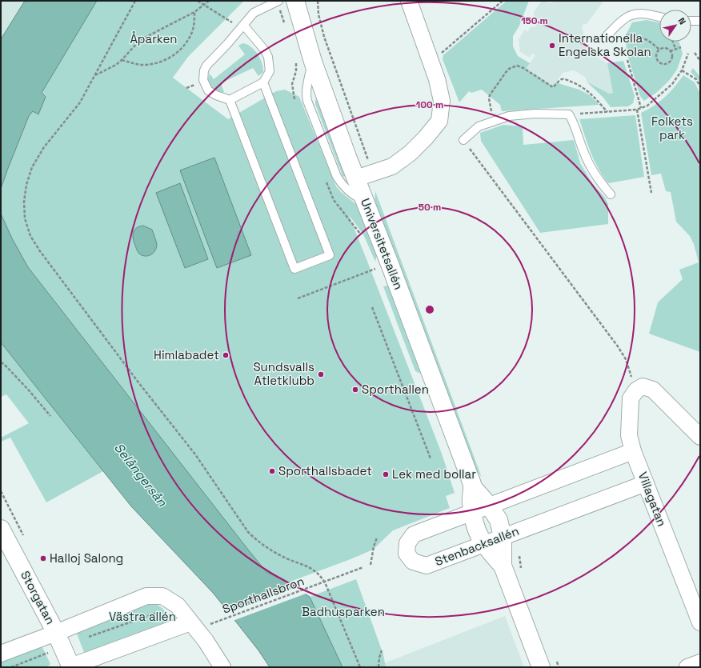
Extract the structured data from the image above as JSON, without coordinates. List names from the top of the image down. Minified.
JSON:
{"streets":{"street":["Universitetsallén","Villagatan","Stenbacksallén","Storgatan"],"path":["Sporthallsbron"]},"crossings":[["Universitetsallén","Stenbacksallén"],["Villagatan","Stenbacksallén"]],"water":["Selångersån"],"parks":["Åparken","Folkets park","Badhusparken","Västra allén"],"places":["Internationella Engelska Skolan","Himlabadet","Sundsvalls Atletklubb","Sporthallen","Sporthallsbadet","Lek med bollar","Halloj Salong"],"north":"top right","rings":["150 m","100 m","50 m"]}
